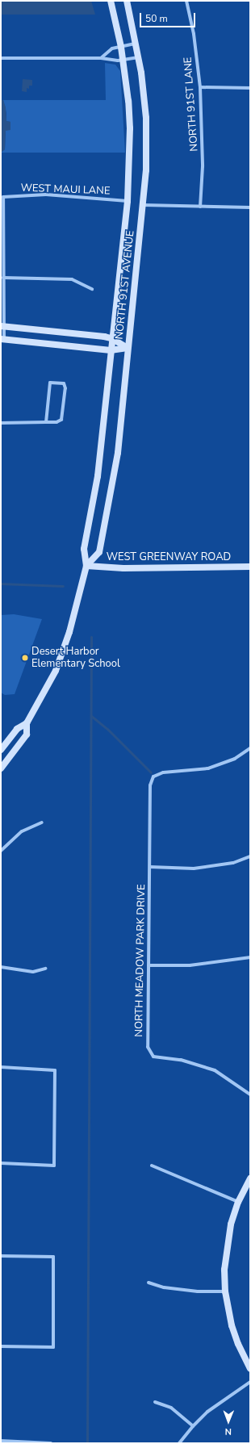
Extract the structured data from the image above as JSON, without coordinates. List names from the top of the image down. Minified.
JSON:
{"streets":{"main road":["NORTH 91ST AVENUE","WEST GREENWAY ROAD"],"street":["NORTH 91ST LANE","WEST MAUI LANE","NORTH MEADOW PARK DRIVE"]},"crossings":[["WEST MAUI LANE","NORTH 91ST AVENUE"],["NORTH 91ST AVENUE","WEST GREENWAY ROAD"]],"places":["Desert Harbor Elementary School"],"scale_bar":"50 m","north":"bottom"}
